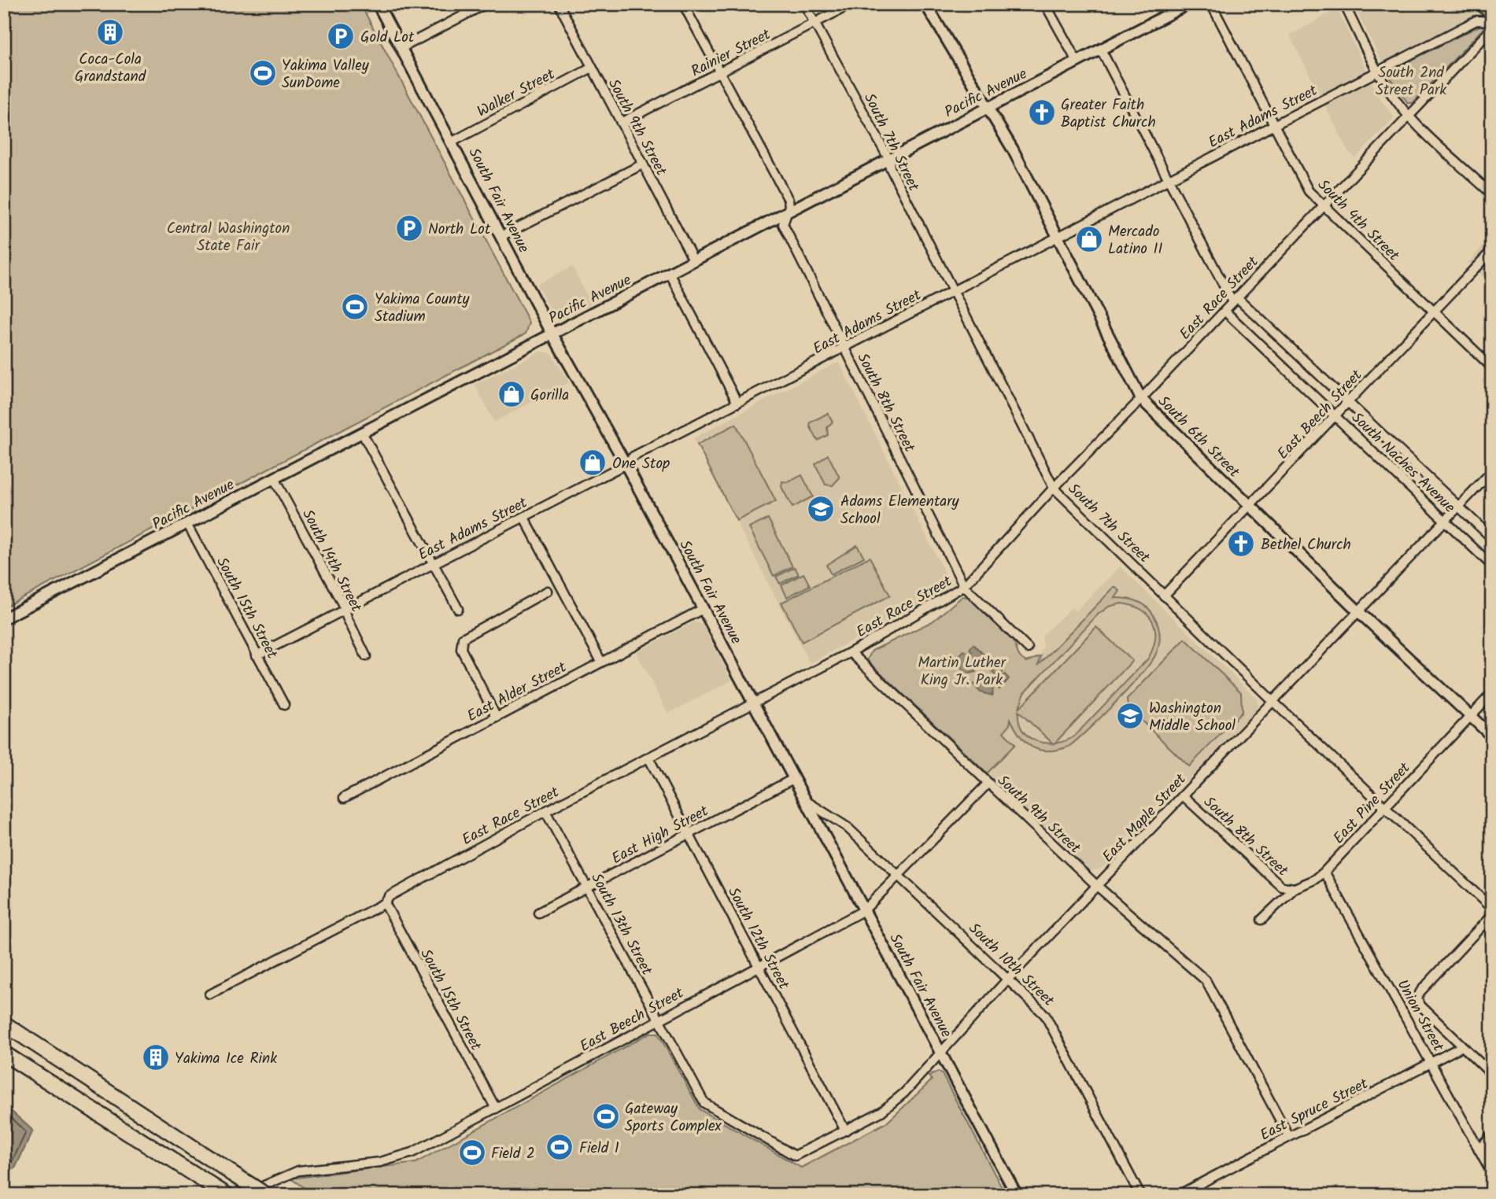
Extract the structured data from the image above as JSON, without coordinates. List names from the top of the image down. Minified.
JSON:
{"streets":{"street":["Rainier Street","Walker Street","Pacific Avenue","East Adams Street","South 9th Street","South 7th Street","South Fair Avenue","South 4th Street","East Race Street","South 8th Street","East Beech Street","South 6th Street","South Naches Avenue","South 14th Street","South 15th Street","East Alder Street","East Pine Street","East Maple Street","East High Street","South 13th Street","South 12th Street","South 10th Street","Union Street","East Spruce Street"]},"crossings":[["Rainier Street","South 9th Street"],["Rainier Street","South 7th Street"],["Rainier Street","South 8th Street"],["Walker Street","South 9th Street"],["Walker Street","South Fair Avenue"],["Pacific Avenue","South 9th Street"],["Pacific Avenue","South 7th Street"],["Pacific Avenue","South Fair Avenue"],["Pacific Avenue","South 8th Street"],["Pacific Avenue","South 6th Street"],["Pacific Avenue","South Naches Avenue"],["Pacific Avenue","South 14th Street"],["Pacific Avenue","South 15th Street"],["East Adams Street","South 7th Street"],["East Adams Street","South Fair Avenue"],["East Adams Street","South 4th Street"],["East Adams Street","South 8th Street"],["East Adams Street","South 6th Street"],["East Adams Street","South Naches Avenue"],["East Adams Street","South 14th Street"],["East Adams Street","South 15th Street"],["South 9th Street","East Race Street"],["South 9th Street","East Beech Street"],["South 9th Street","East Maple Street"],["South 9th Street","East Spruce Street"],["South 7th Street","East Race Street"],["South 7th Street","East Beech Street"],["South 7th Street","East Pine Street"],["South 7th Street","East Maple Street"],["South Fair Avenue","East Race Street"],["South Fair Avenue","East Beech Street"],["South Fair Avenue","East Alder Street"],["South Fair Avenue","East Maple Street"],["South Fair Avenue","East High Street"],["South Fair Avenue","South 10th Street"],["South 4th Street","East Race Street"],["South 4th Street","East Beech Street"],["East Race Street","South 8th Street"],["East Race Street","South 6th Street"],["East Race Street","South Naches Avenue"],["East Race Street","South 15th Street"],["East Race Street","South 13th Street"],["East Race Street","South 12th Street"],["South 8th Street","East Pine Street"],["South 8th Street","East Maple Street"],["East Beech Street","South 6th Street"],["East Beech Street","South Naches Avenue"],["East Beech Street","South 15th Street"],["East Beech Street","South 13th Street"],["East Beech Street","South 12th Street"],["East Beech Street","South 10th Street"],["South 6th Street","East Pine Street"],["South 6th Street","East Maple Street"],["South Naches Avenue","East Maple Street"],["East Pine Street","Union Street"],["East Maple Street","South 13th Street"],["East Maple Street","South 12th Street"],["East Maple Street","South 10th Street"],["East High Street","South 13th Street"],["East High Street","South 12th Street"],["Union Street","East Spruce Street"]],"parks":["South 2nd Street Park","Central Washington State Fair","Martin Luther King Jr. Park"],"places":{"building":["Coca-Cola Grandstand","Yakima Ice Rink"],"parking":["Gold Lot","North Lot"],"sports":["Yakima Valley SunDome","Yakima County Stadium","Gateway Sports Complex","Field 1","Field 2"],"church":["Greater Faith Baptist Church","Bethel Church"],"shop":["Mercado Latino II","Gorilla","One Stop"],"school or university":["Adams Elementary School","Washington Middle School"]}}
